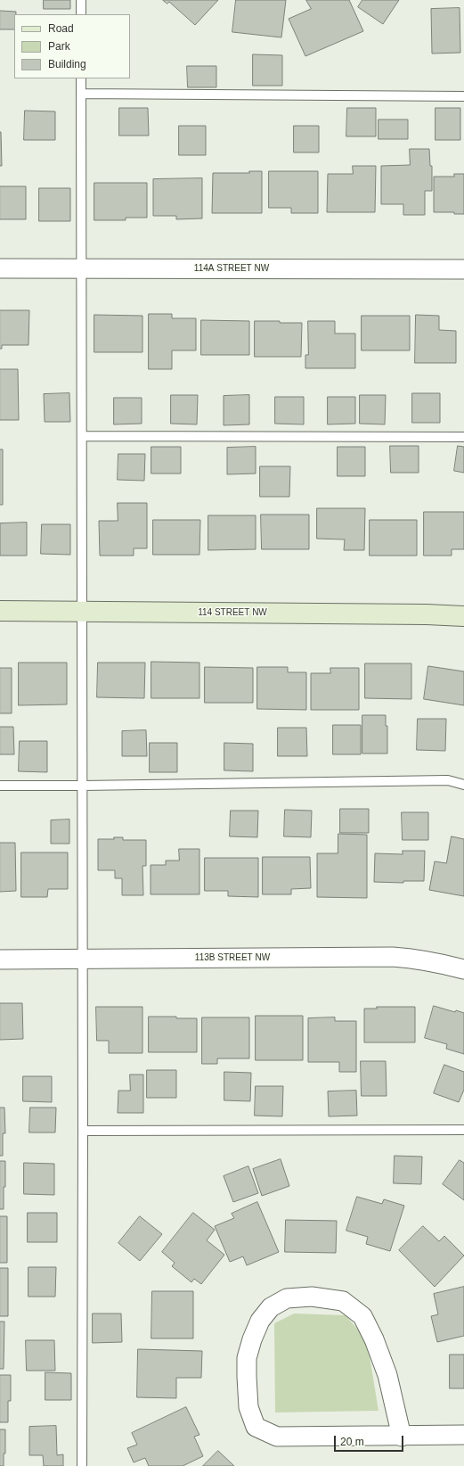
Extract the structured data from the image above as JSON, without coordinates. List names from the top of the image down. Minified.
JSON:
{"streets":{"street":["114A STREET NW","114 STREET NW","113B STREET NW"]},"legend":["Road","Park","Building"],"scale_bar":"20 m"}
